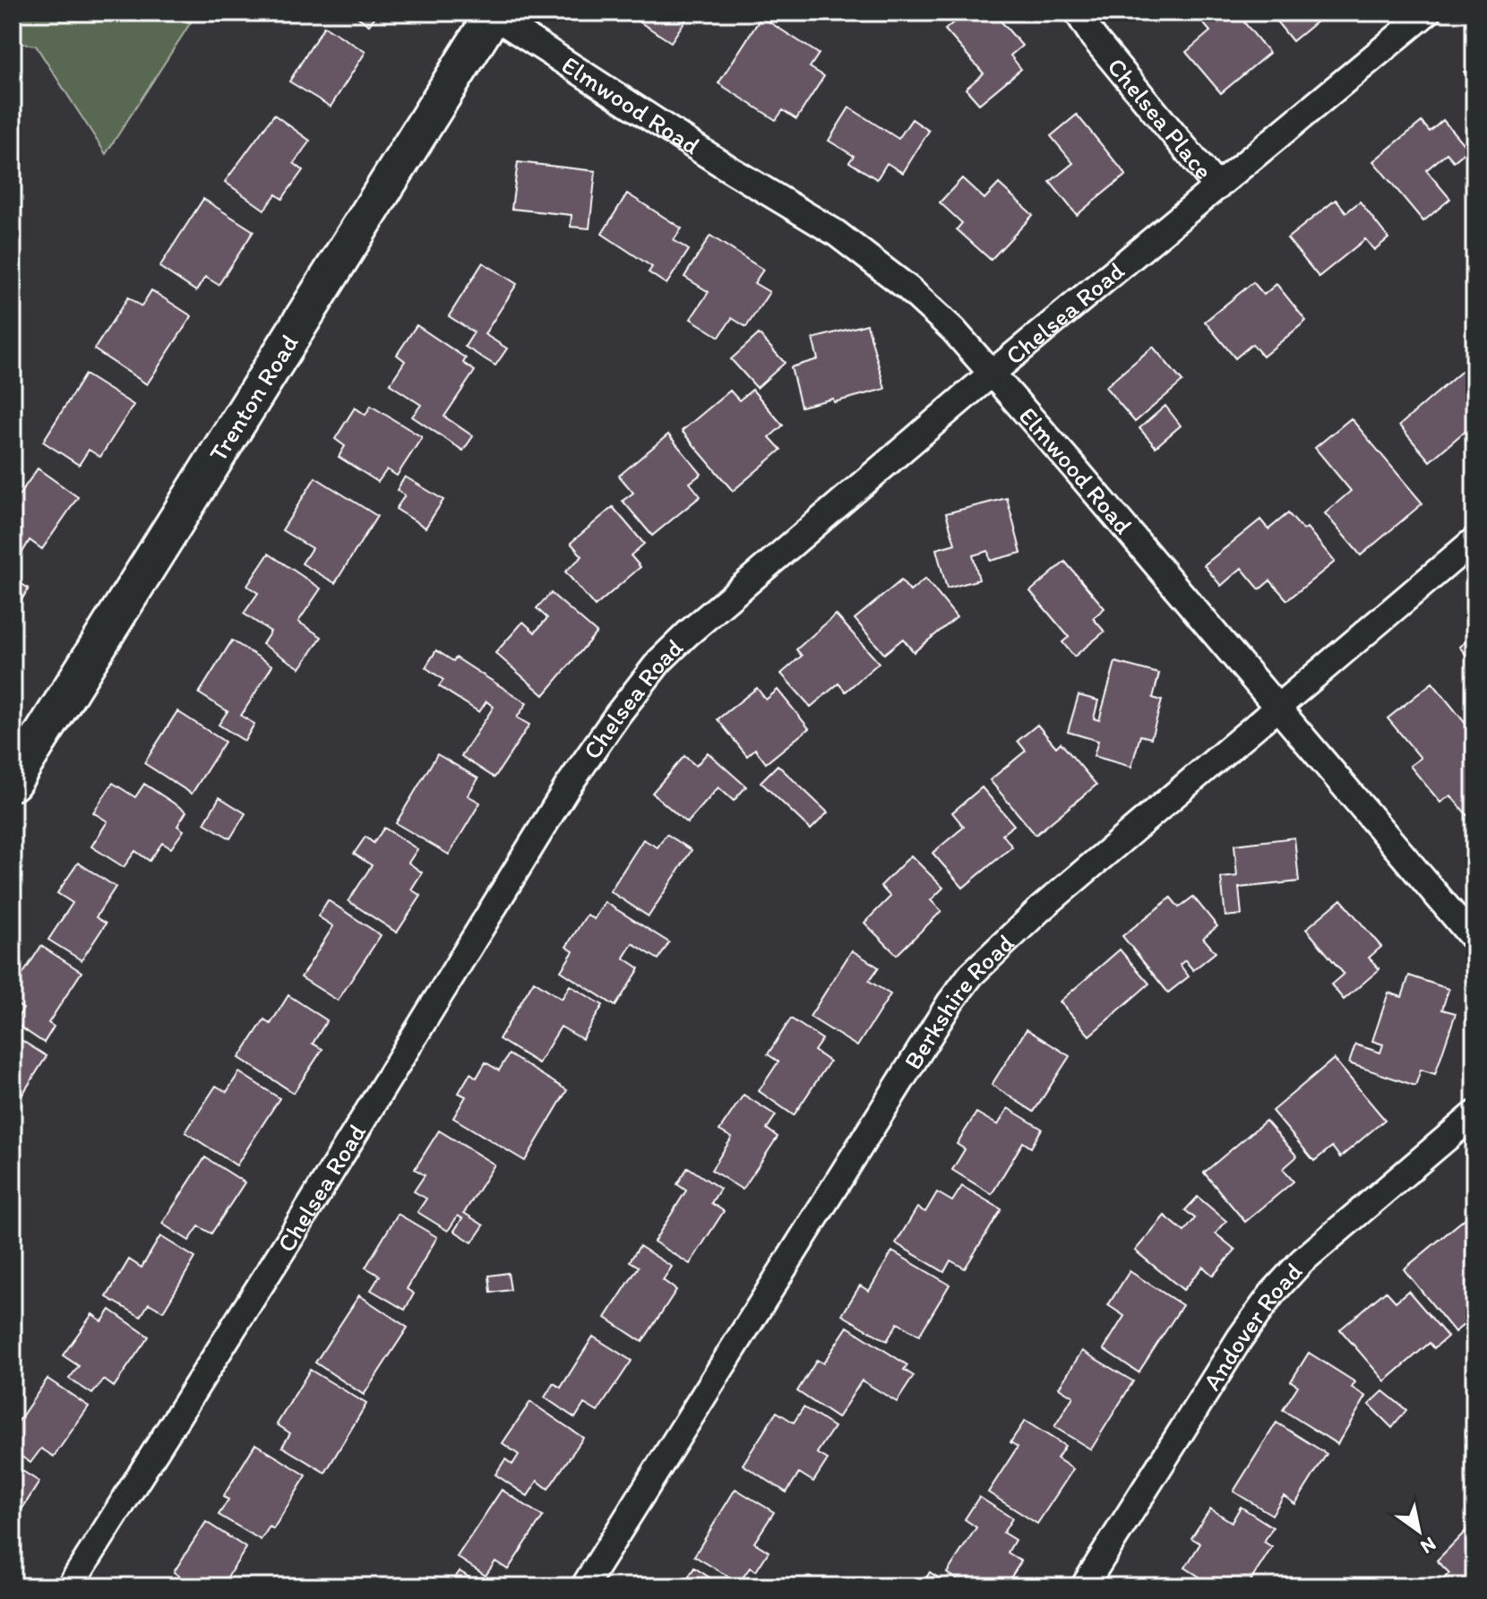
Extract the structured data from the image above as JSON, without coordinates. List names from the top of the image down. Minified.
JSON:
{"streets":{"main road":["Trenton Road"],"street":["Elmwood Road","Chelsea Place","Chelsea Road","Berkshire Road","Andover Road"]},"crossings":[["Elmwood Road","Chelsea Road"],["Elmwood Road","Trenton Road"],["Elmwood Road","Berkshire Road"],["Chelsea Place","Chelsea Road"]],"north":"bottom right"}
